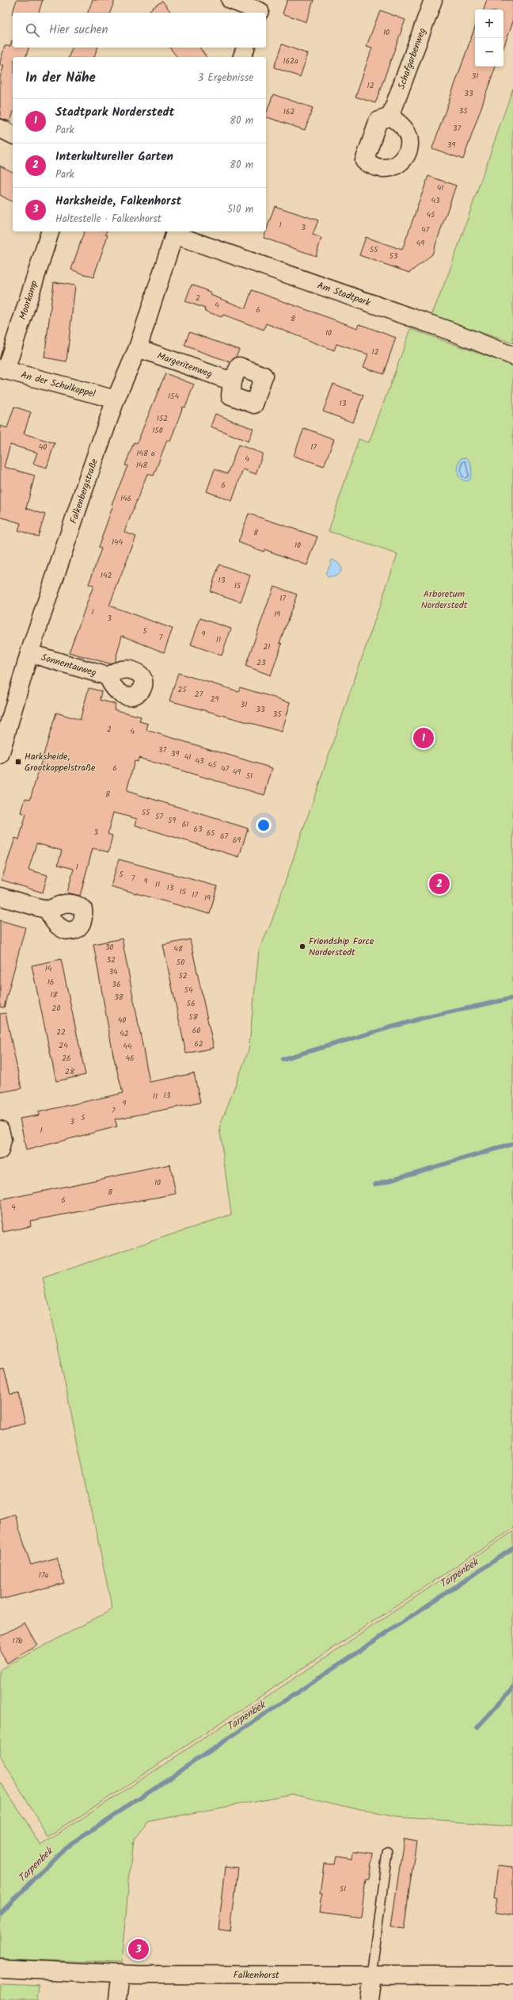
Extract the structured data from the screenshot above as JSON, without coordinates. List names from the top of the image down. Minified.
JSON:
{"streets":{"street":["Schafgarbenweg","Am Stadtpark","Moorkamp","Margeritenweg","An der Schulkoppel","Falkenbergstraße","Sonnentauweg","Falkenhorst"]},"crossings":[["Am Stadtpark","Falkenbergstraße"],["Moorkamp","An der Schulkoppel"],["Margeritenweg","Falkenbergstraße"],["An der Schulkoppel","Falkenbergstraße"],["Falkenbergstraße","Sonnentauweg"]],"water":["Tarpenbek"],"parks":["Arboretum Norderstedt"],"places":{"transit":["Harksheide, Grootkoppelstraße"],"other":["Friendship Force Norderstedt"]},"house_numbers":["10","162a","31","12","33","35","162","37","39","41","43","45","1","3","47","49","55","53","2","4","6","8","10","12","154","13","152","150","40","17","148 a","4","148","6","146","8","144","10","142","13","15","17","1","19","3","5","9","7","11","21","23","25","27","29","31","33","35","2","4","37","39","41","43","45","6","47","49","51","8","55","57","59","61","63","3","65","67","69","1","5","7","9","11","13","15","17","19","30","48","32","50","14","34","52","16","36","54","18","38","56","20","58","40","60","22","42","62","24","44","26","46","28","13","11","9","7","5","3","1","10","8","6","4","17a","17b","51"],"page":{"map_buttons":["+","−"],"search":"Hier suchen","heading":["In der Nähe","3 Ergebnisse"],"list":[{"mark":"1","name":"Stadtpark Norderstedt","note":"Park","value":"80 m"},{"mark":"2","name":"Interkultureller Garten","note":"Park","value":"80 m"},{"mark":"3","name":"Harksheide, Falkenhorst","note":"Haltestelle · Falkenhorst","value":"510 m"}],"pins":["1","2","3"]}}
